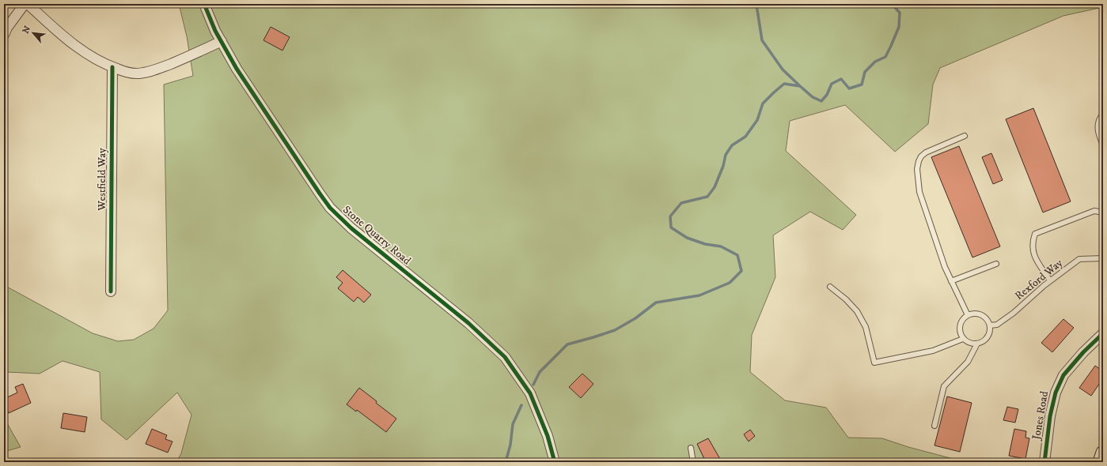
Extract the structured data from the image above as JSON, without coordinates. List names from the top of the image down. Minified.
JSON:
{"streets":{"street":["Westfield Way","Stone Quarry Road","Jones Road"],"lane":["Rexford Way"]},"north":"top left"}
